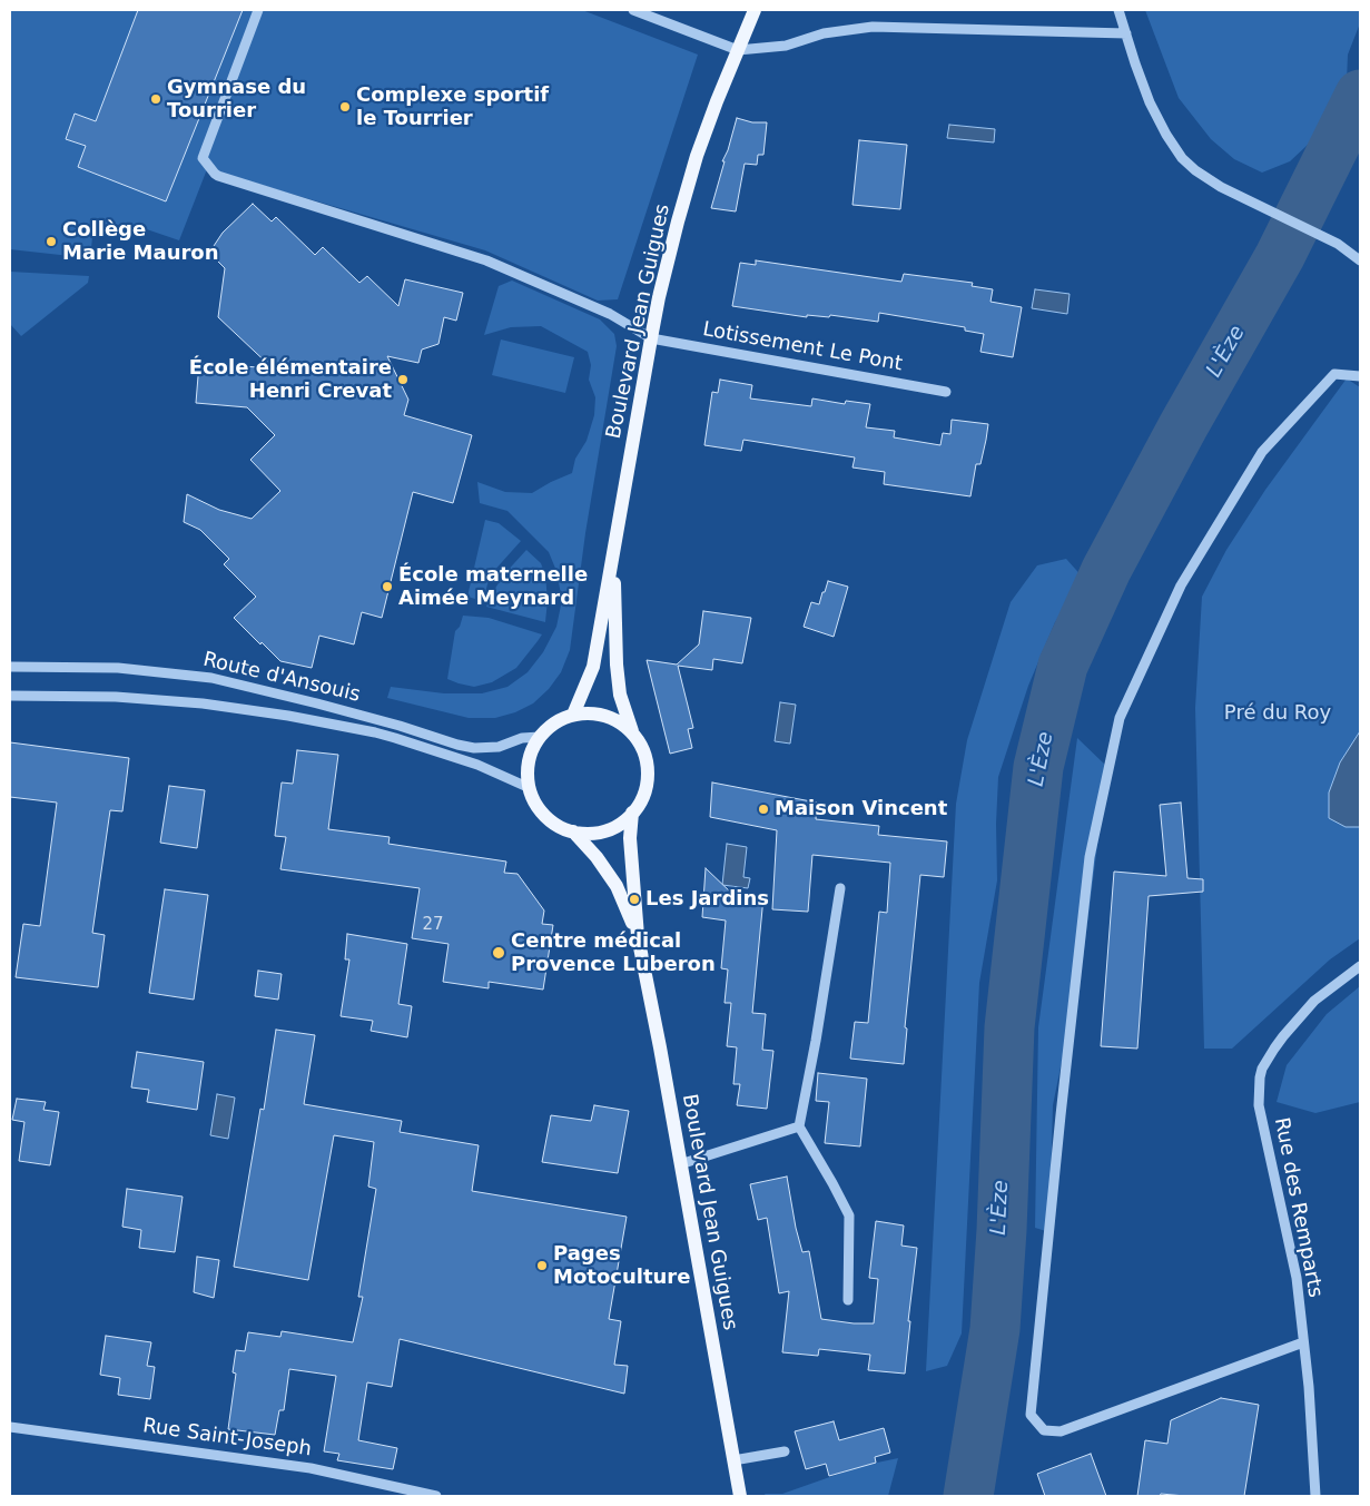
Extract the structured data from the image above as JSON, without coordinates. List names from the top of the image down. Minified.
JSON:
{"streets":{"main road":["Boulevard Jean Guigues"],"street":["Lotissement Le Pont","Route d'Ansouis","Rue des Remparts","Rue Saint-Joseph"]},"crossings":[["Boulevard Jean Guigues","Lotissement Le Pont"],["Boulevard Jean Guigues","Route d'Ansouis"]],"water":["L'Èze"],"parks":["Pré du Roy"],"places":["Gymnase du Tourrier","Complexe sportif le Tourrier","Collège Marie Mauron","École élémentaire Henri Crevat","École maternelle Aimée Meynard","Maison Vincent","Les Jardins","Centre médical Provence Luberon","Pages Motoculture"],"house_numbers":["27"]}
